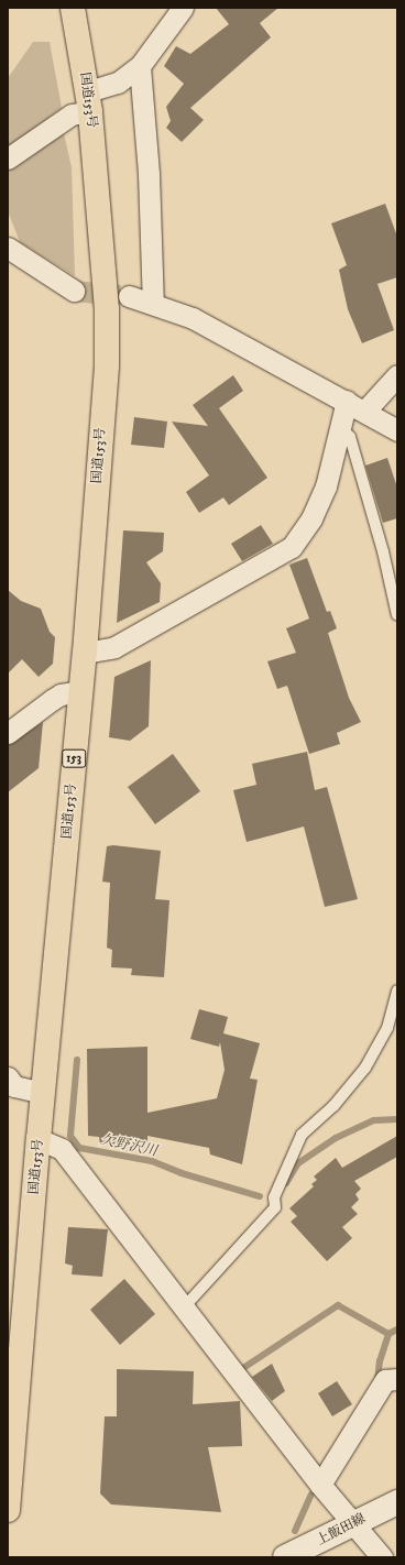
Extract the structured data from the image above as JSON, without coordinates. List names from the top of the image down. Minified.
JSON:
{"streets":{"highway":["国道153号","153"],"main road":["上飯田線"]},"water":["欠野沢川"]}
